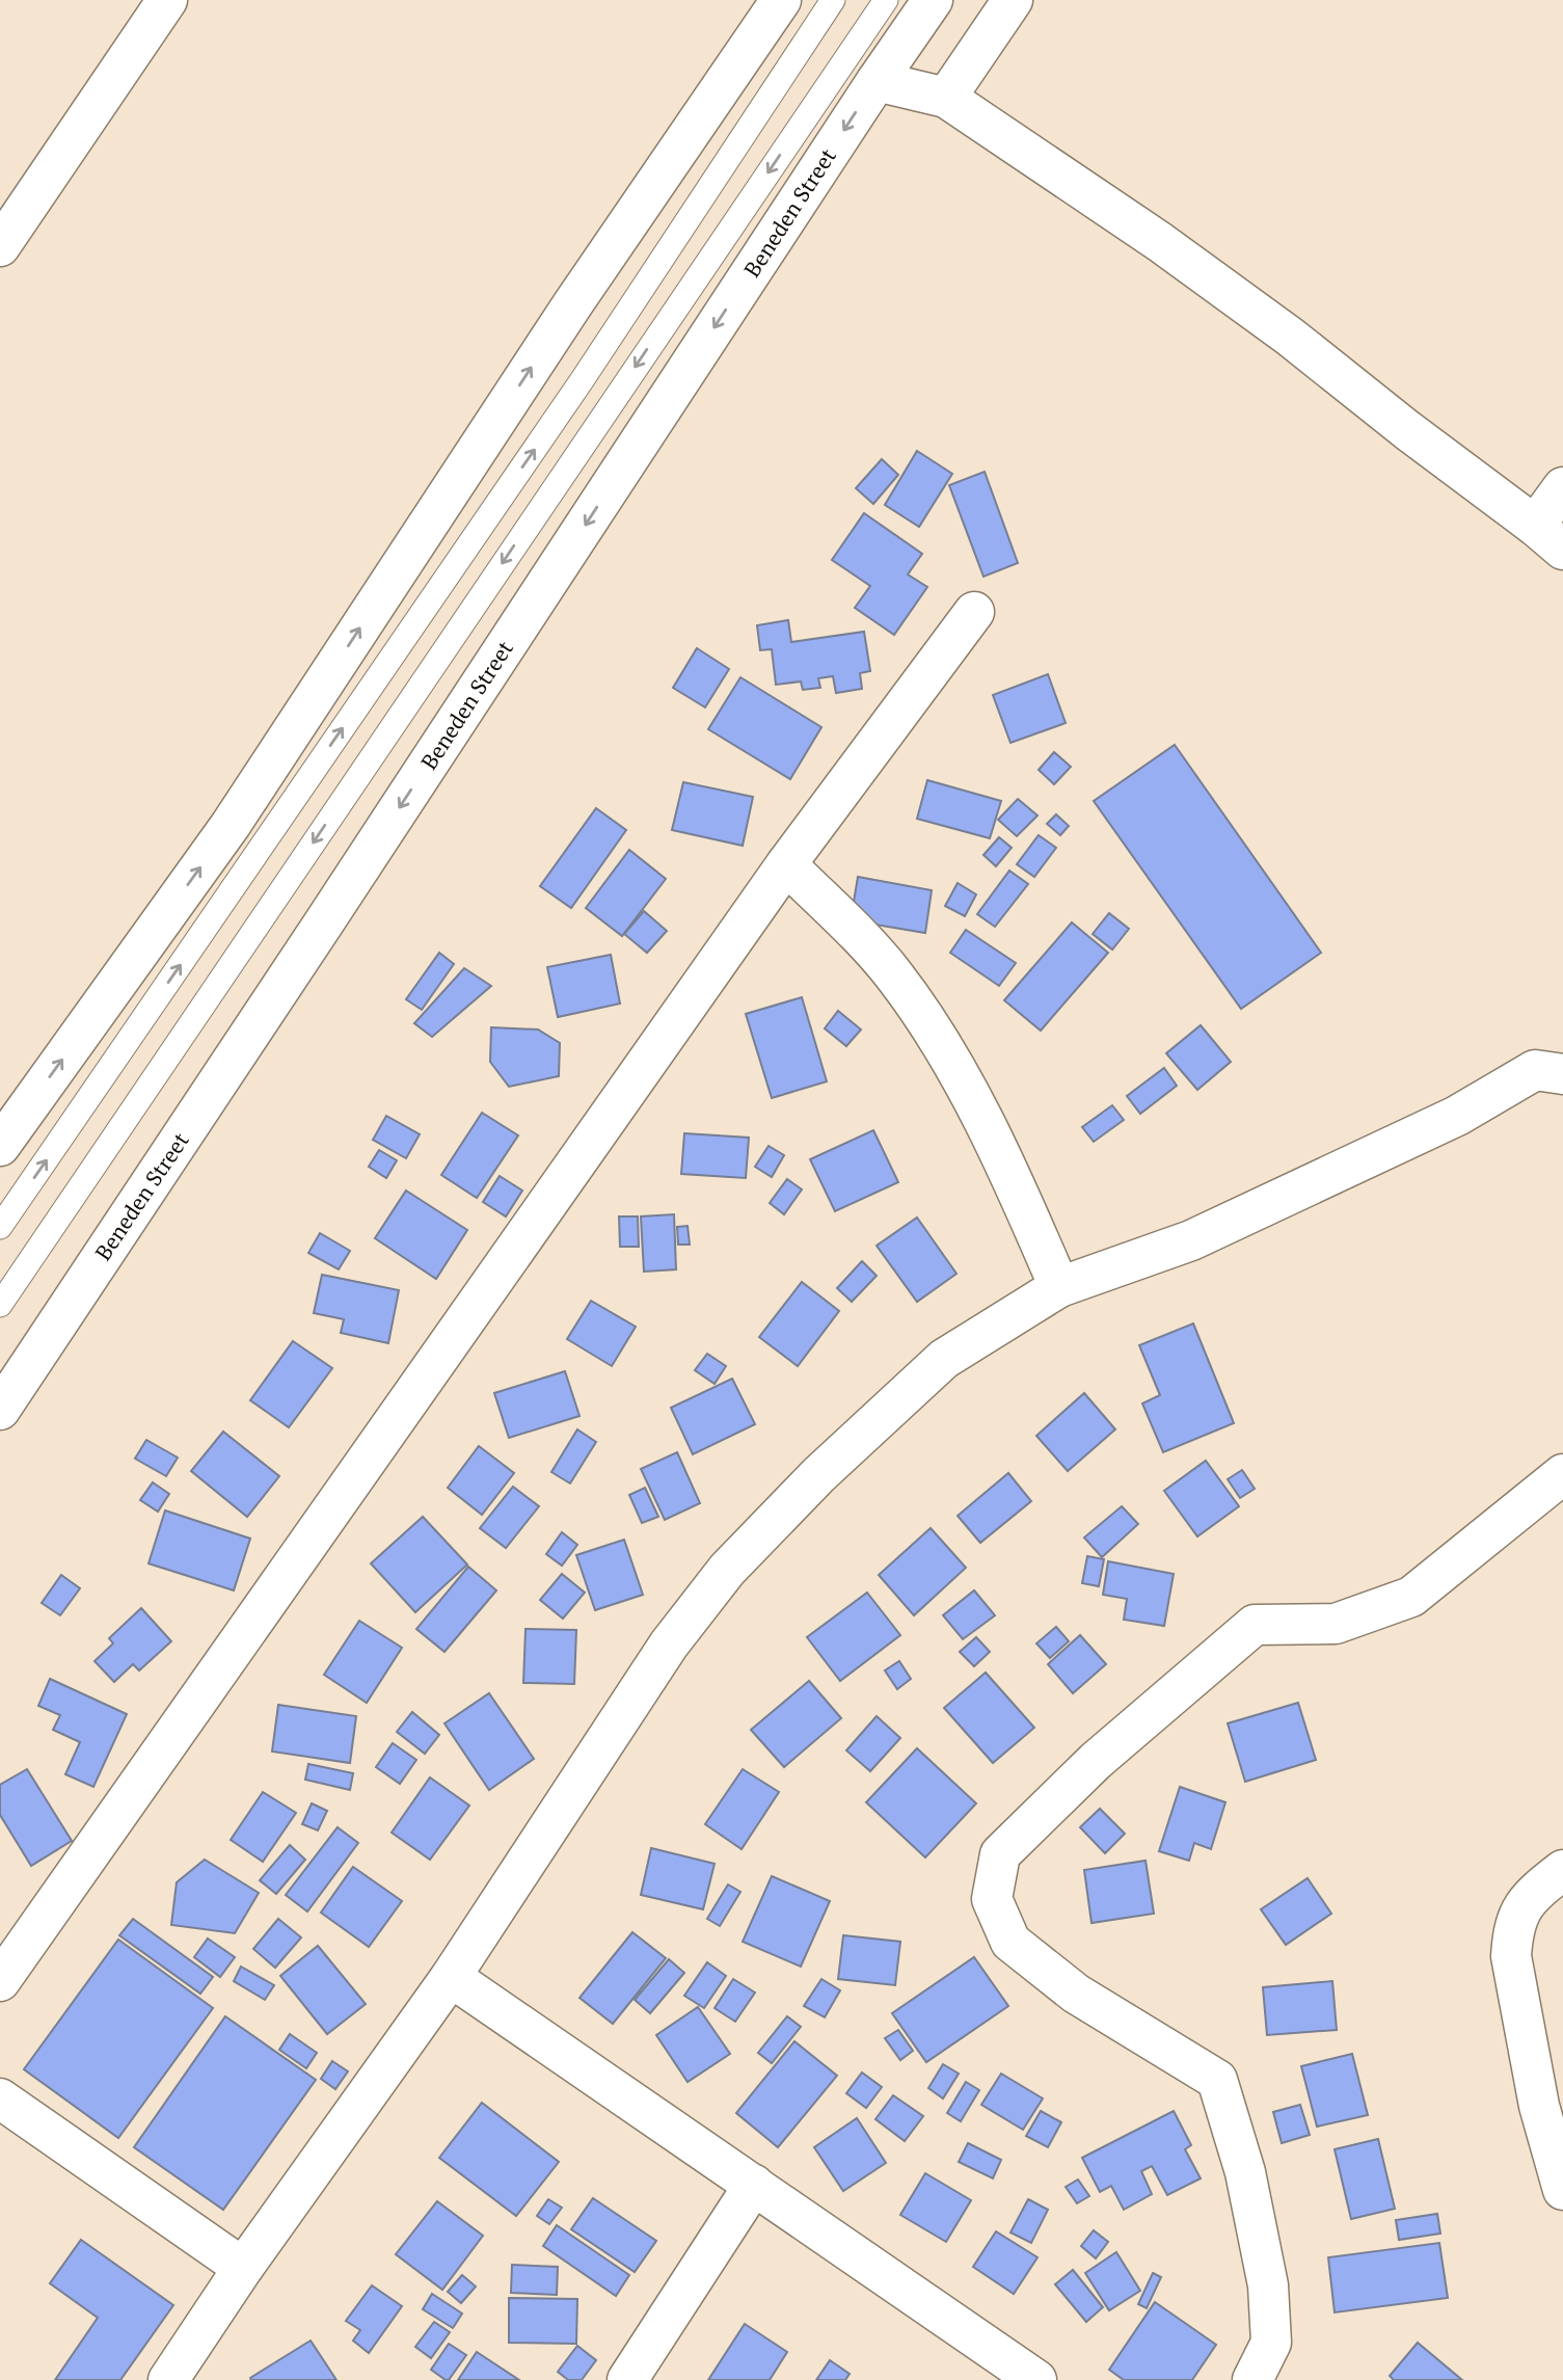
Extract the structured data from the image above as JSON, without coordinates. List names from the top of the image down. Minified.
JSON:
{"streets":{"street":["Beneden Street"]}}
